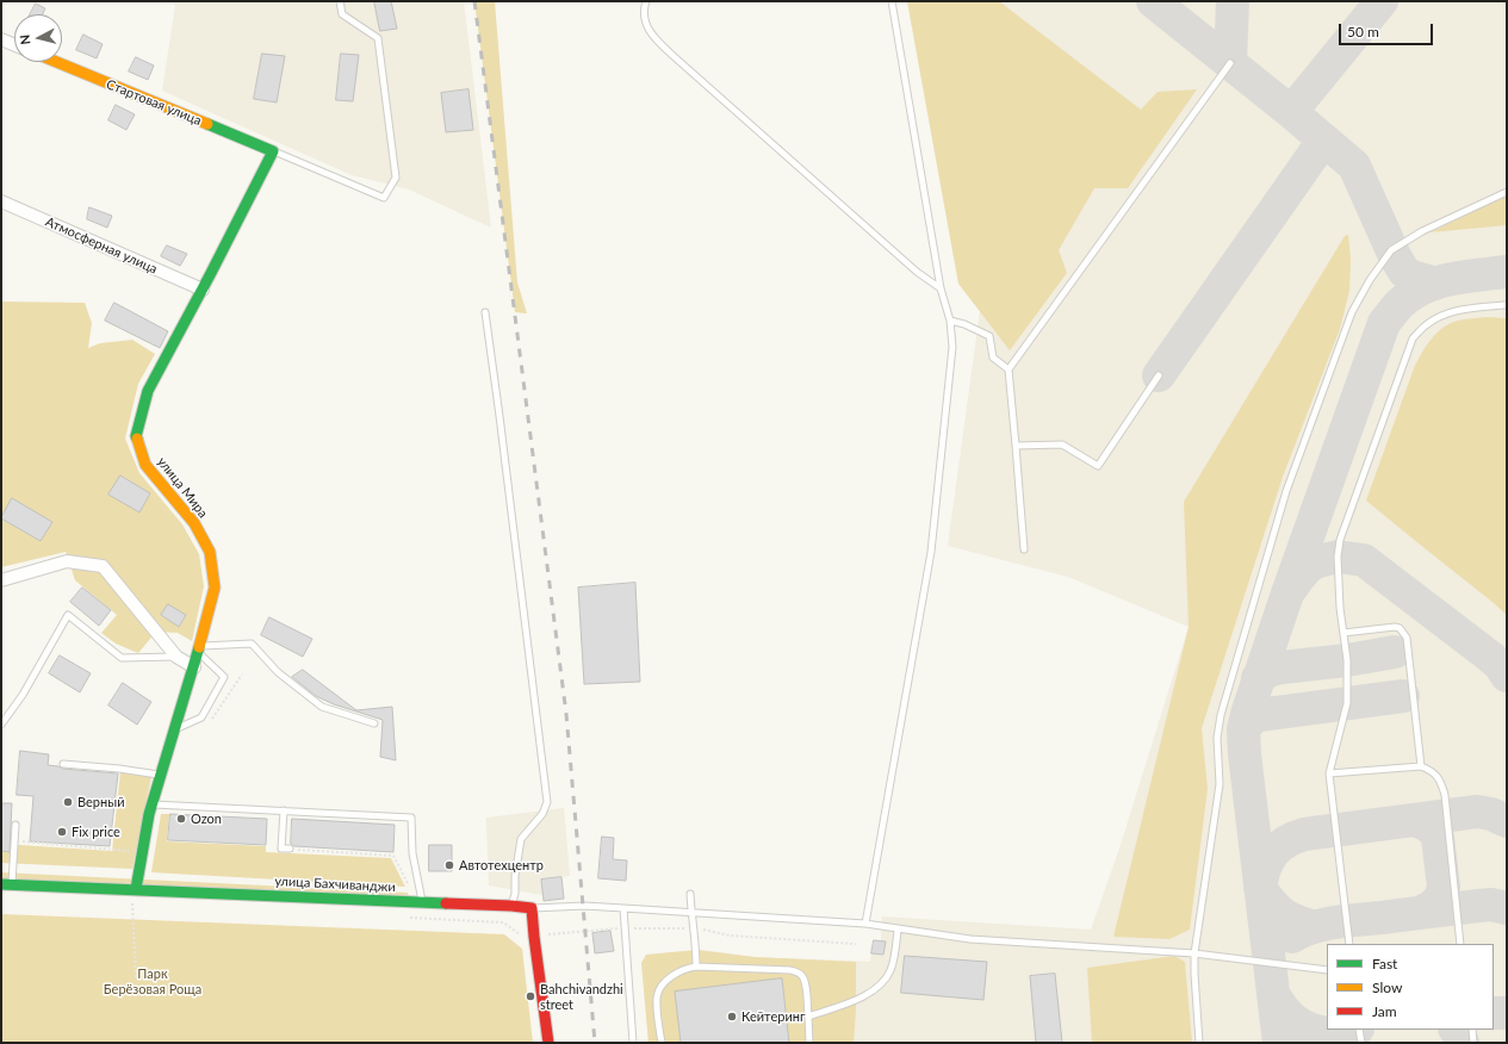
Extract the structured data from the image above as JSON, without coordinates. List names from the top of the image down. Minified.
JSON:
{"streets":{"street":["Стартовая улица","Атмосферная улица","улица Мира","улица Бахчиванджи"]},"crossings":[["Стартовая улица","улица Мира"],["Атмосферная улица","улица Мира"],["улица Мира","улица Бахчиванджи"]],"parks":["Парк Берёзовая Роща"],"places":["Верный","Ozon","Fix price","Автотехцентр","Bahchivandzhi street","Кейтеринг"],"legend":["Fast","Slow","Jam"],"scale_bar":"50 m","north":"left"}
